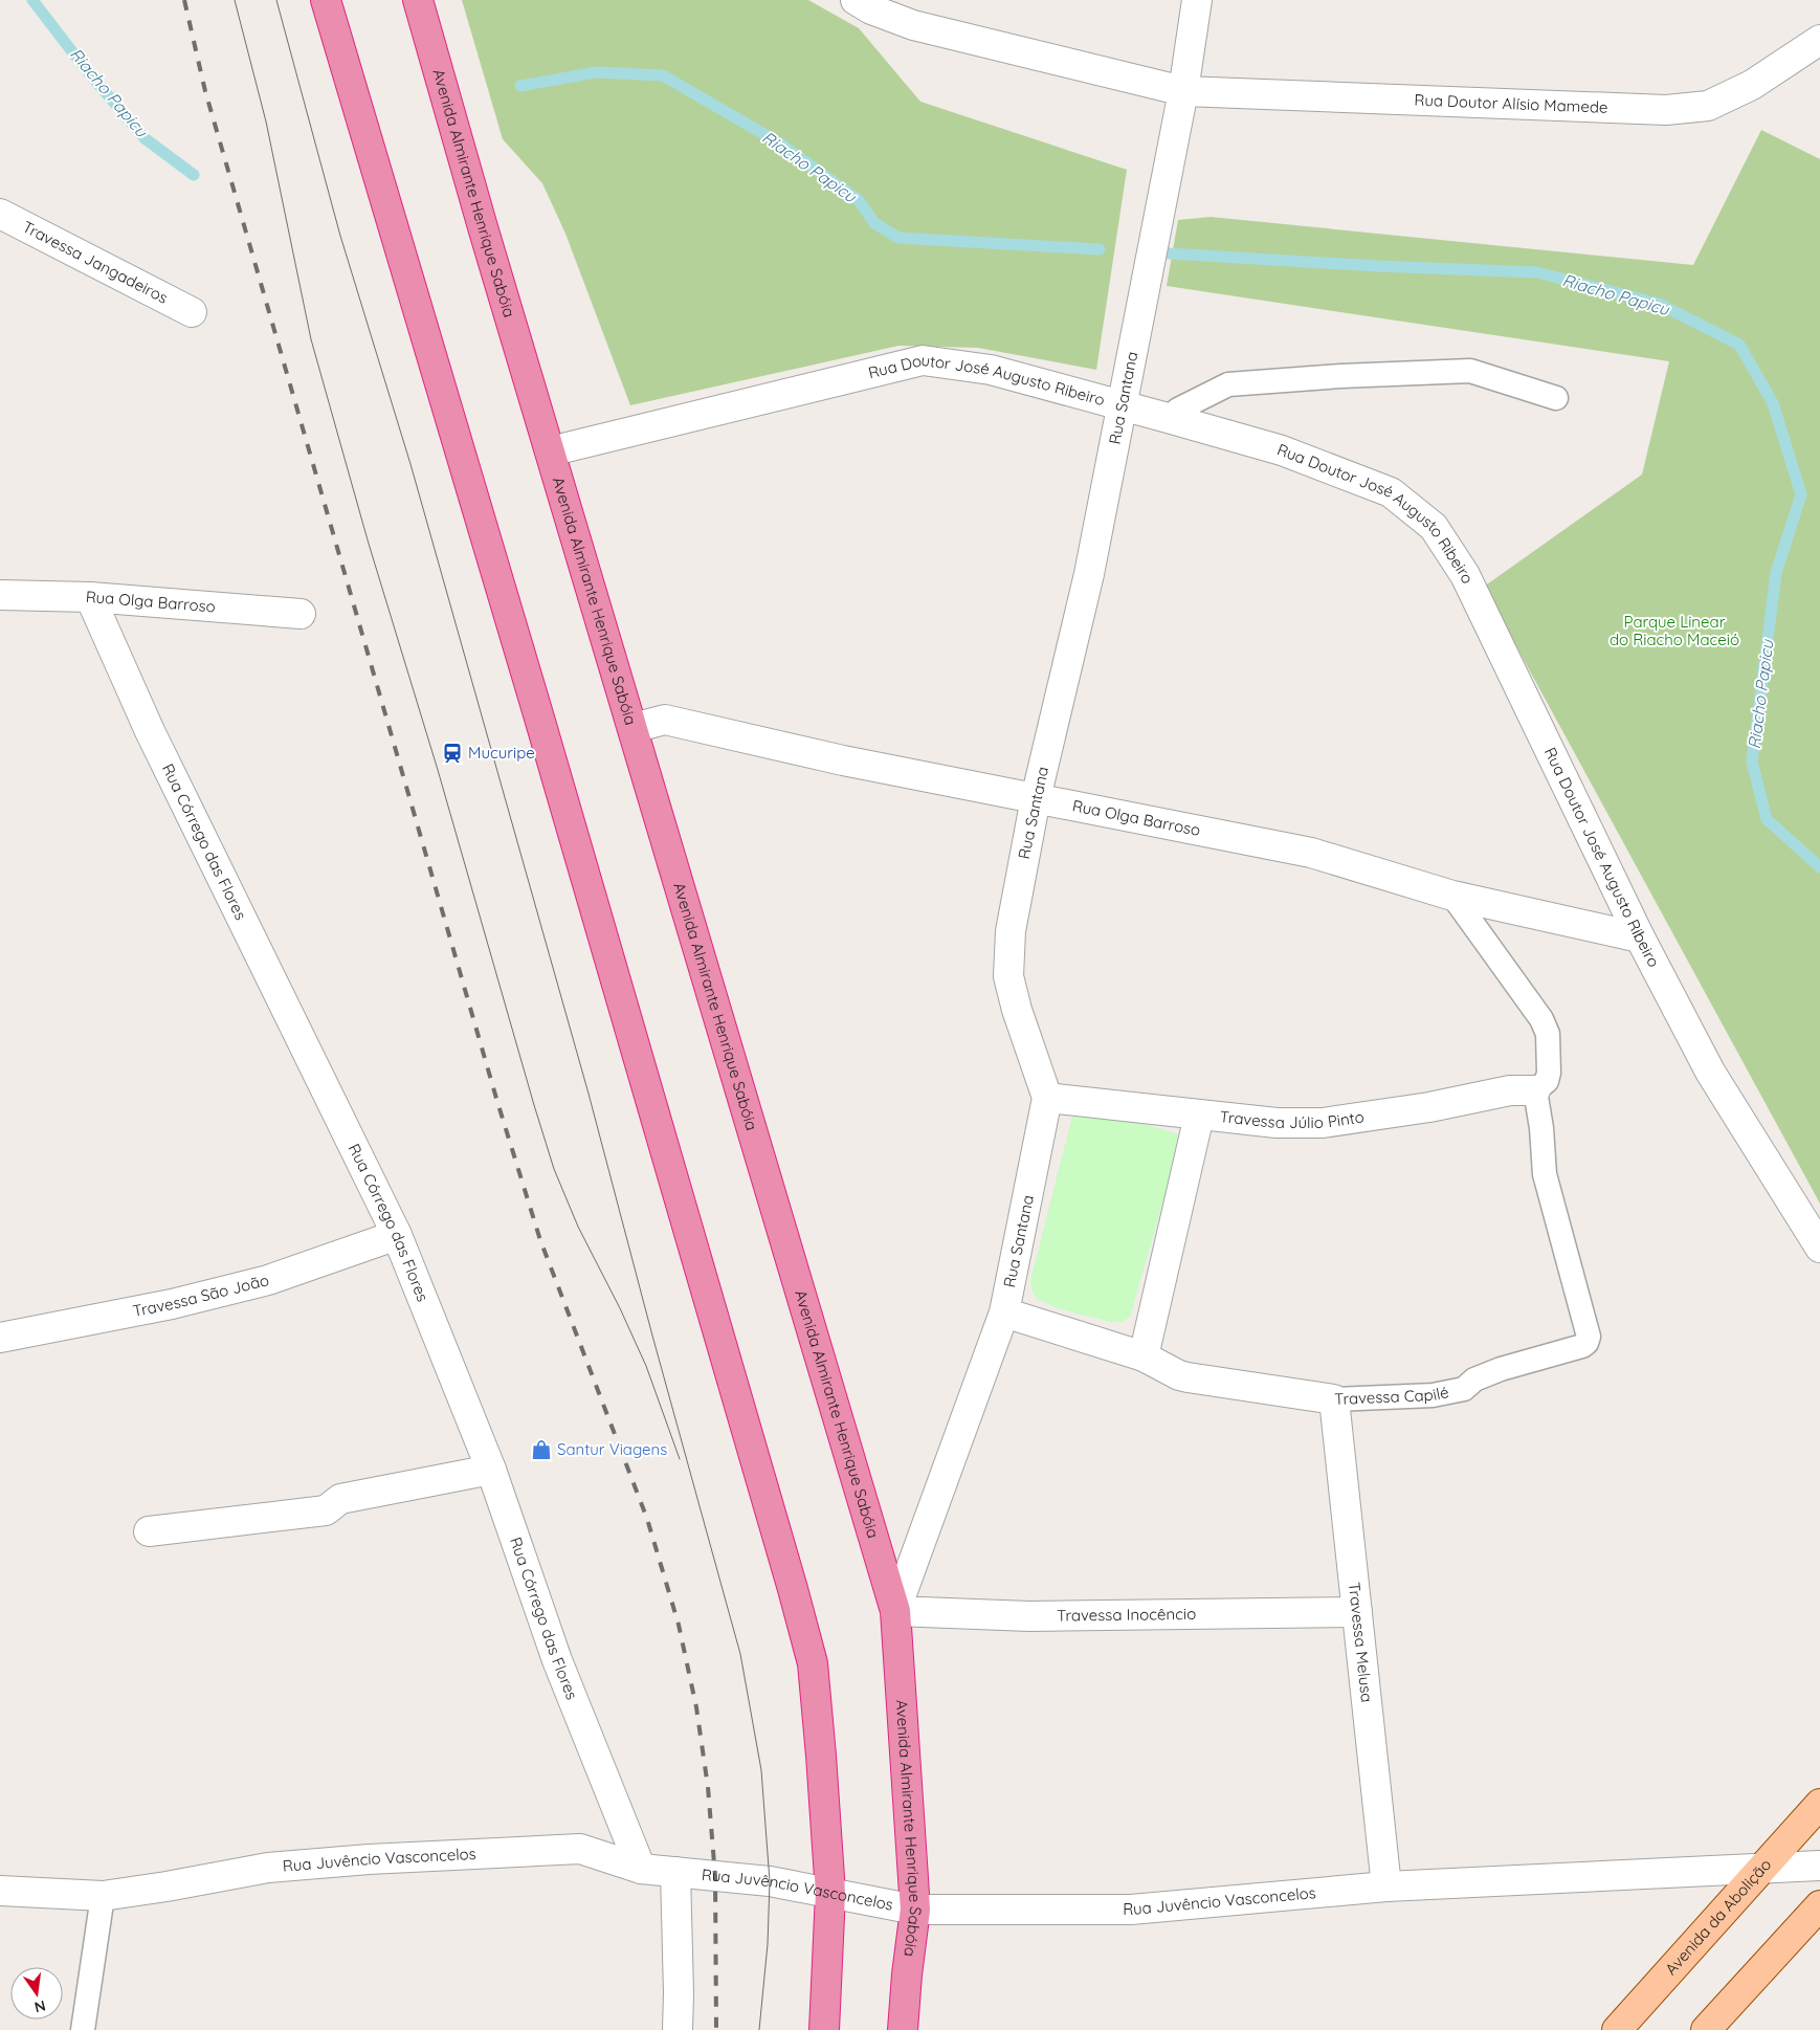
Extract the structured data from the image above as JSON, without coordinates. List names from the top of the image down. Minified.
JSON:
{"streets":{"highway":["Avenida Almirante Henrique Sabóia"],"main road":["Avenida da Abolição"],"street":["Rua Doutor Alísio Mamede","Travessa Jangadeiros","Rua Doutor José Augusto Ribeiro","Rua Santana","Rua Olga Barroso","Rua Córrego das Flores","Travessa Júlio Pinto","Travessa São João","Travessa Capilé","Travessa Inocêncio","Travessa Melusa","Rua Juvêncio Vasconcelos"]},"crossings":[["Rua Doutor Alísio Mamede","Rua Santana"],["Avenida Almirante Henrique Sabóia","Rua Doutor José Augusto Ribeiro"],["Avenida Almirante Henrique Sabóia","Rua Santana"],["Avenida Almirante Henrique Sabóia","Rua Olga Barroso"],["Avenida Almirante Henrique Sabóia","Travessa Inocêncio"],["Avenida Almirante Henrique Sabóia","Rua Juvêncio Vasconcelos"],["Rua Doutor José Augusto Ribeiro","Rua Santana"],["Rua Doutor José Augusto Ribeiro","Rua Olga Barroso"],["Rua Santana","Rua Olga Barroso"],["Rua Santana","Travessa Júlio Pinto"],["Rua Santana","Travessa Capilé"],["Rua Santana","Travessa Inocêncio"],["Rua Olga Barroso","Rua Córrego das Flores"],["Rua Córrego das Flores","Travessa São João"],["Rua Córrego das Flores","Rua Juvêncio Vasconcelos"],["Travessa Júlio Pinto","Travessa Capilé"],["Travessa Capilé","Travessa Melusa"],["Travessa Inocêncio","Travessa Melusa"],["Travessa Melusa","Rua Juvêncio Vasconcelos"],["Rua Juvêncio Vasconcelos","Avenida da Abolição"]],"water":["Riacho Papicu"],"parks":["Parque Linear do Riacho Maceió"],"places":{"station":["Mucuripe"],"shop":["Santur Viagens"]},"north":"bottom"}
